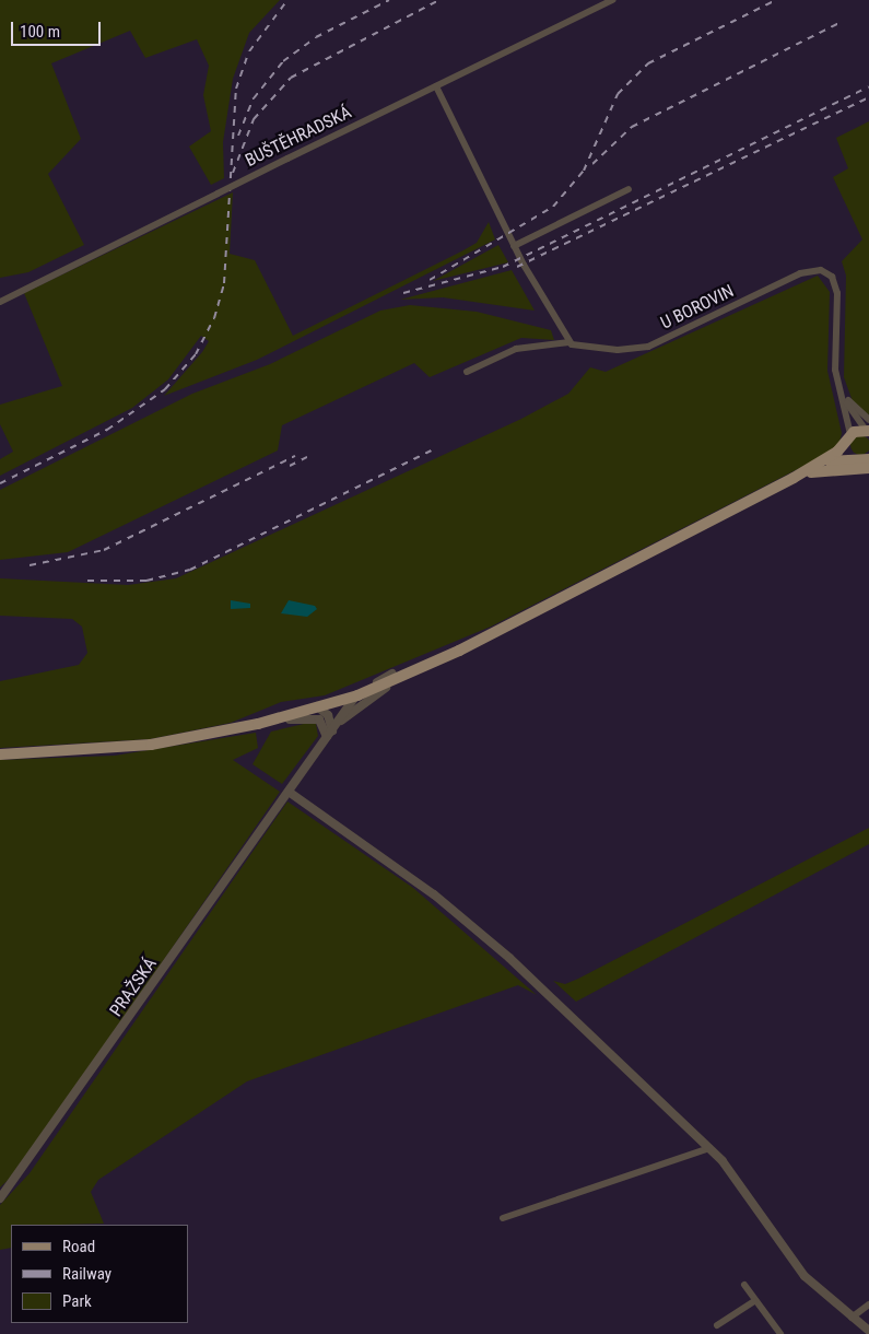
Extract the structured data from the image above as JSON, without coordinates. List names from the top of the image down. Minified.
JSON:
{"streets":{"street":["BUŠTĚHRADSKÁ","U BOROVIN","PRAŽSKÁ"]},"legend":["Road","Railway","Park"],"scale_bar":"100 m"}
